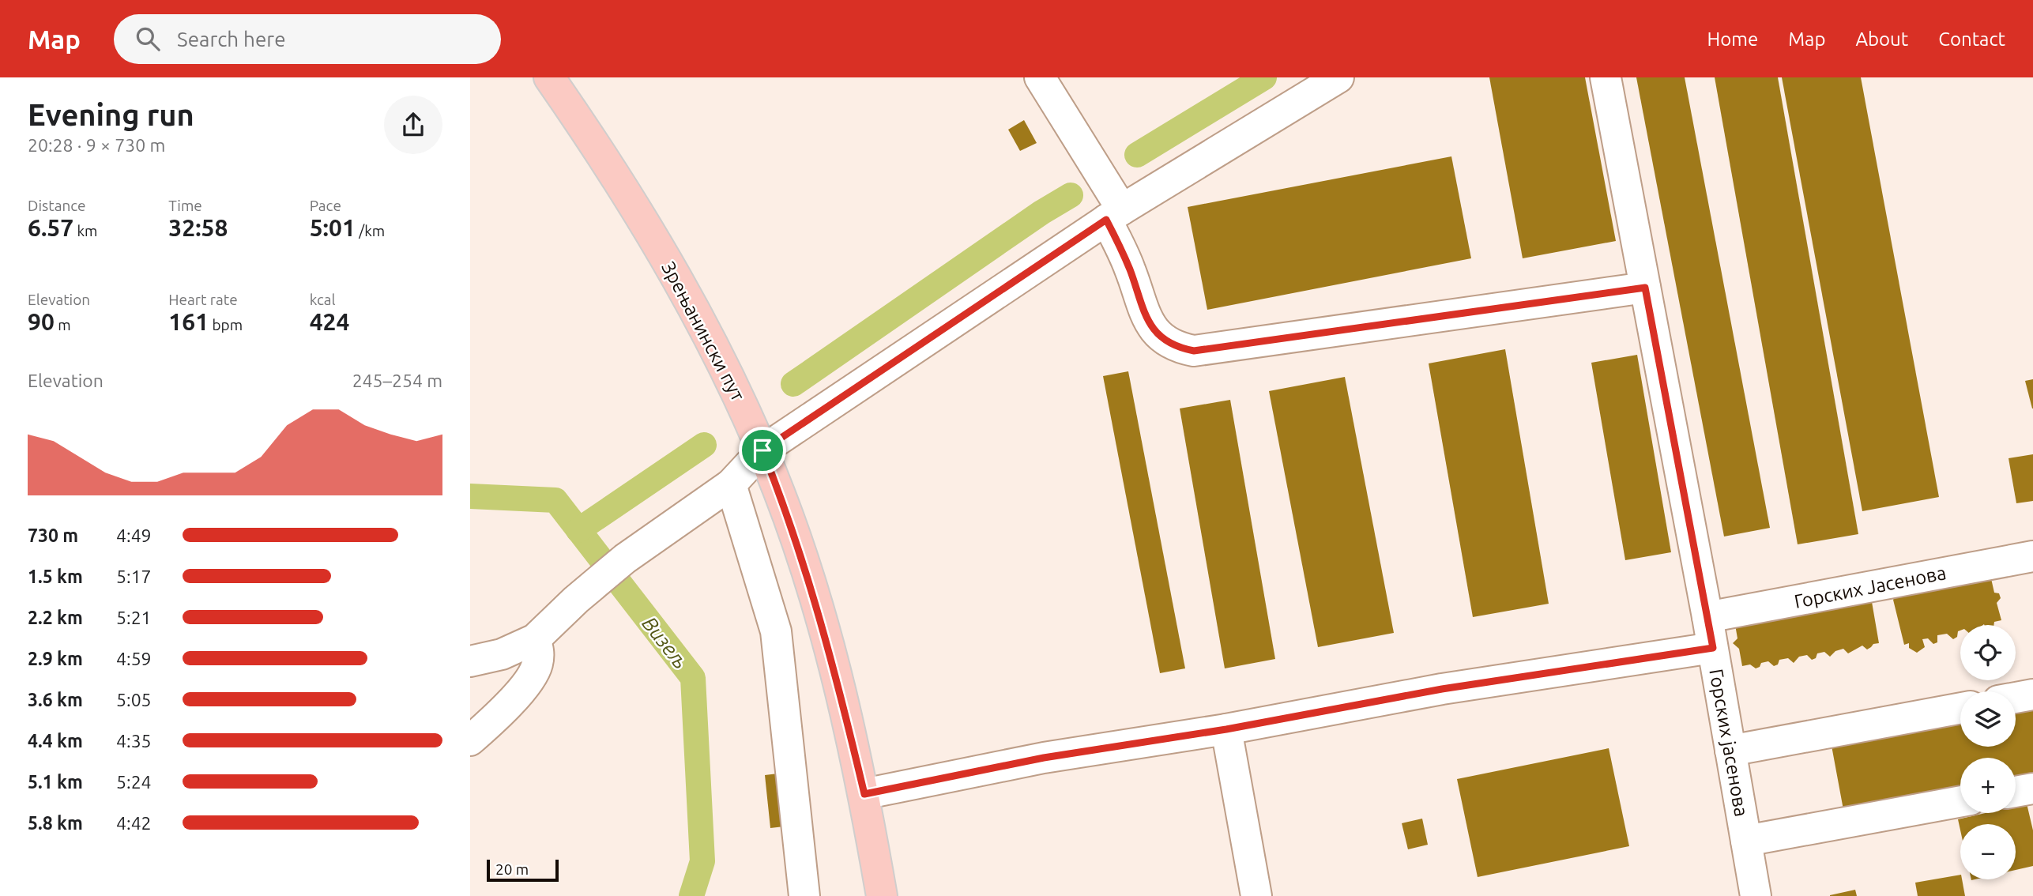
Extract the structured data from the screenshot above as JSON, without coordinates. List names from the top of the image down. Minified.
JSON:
{"streets":{"main road":["Зрењанински пут"],"street":["Горских Јасенова","Горских јасенова"]},"crossings":[["Зрењанински пут","Горских јасенова"]],"water":["Визељ"],"scale_bar":"20 m","page":{"header":"Map","search":"Search here","nav":["Home","Map","About","Contact"],"heading":["Evening run","20:28 · 9 × 730 m"],"stats":[["Distance","6.57 km"],["Time","32:58"],["Pace","5:01 /km"],["Elevation","90 m"],["Heart rate","161 bpm"],["kcal","424"]],"chart":["Elevation","245–254 m"],"list":[{"name":"730 m","note":"4:49"},{"name":"1.5 km","note":"5:17"},{"name":"2.2 km","note":"5:21"},{"name":"2.9 km","note":"4:59"},{"name":"3.6 km","note":"5:05"},{"name":"4.4 km","note":"4:35"},{"name":"5.1 km","note":"5:24"},{"name":"5.8 km","note":"4:42"}],"map_buttons":["+","−"],"scale":"20 m"}}
